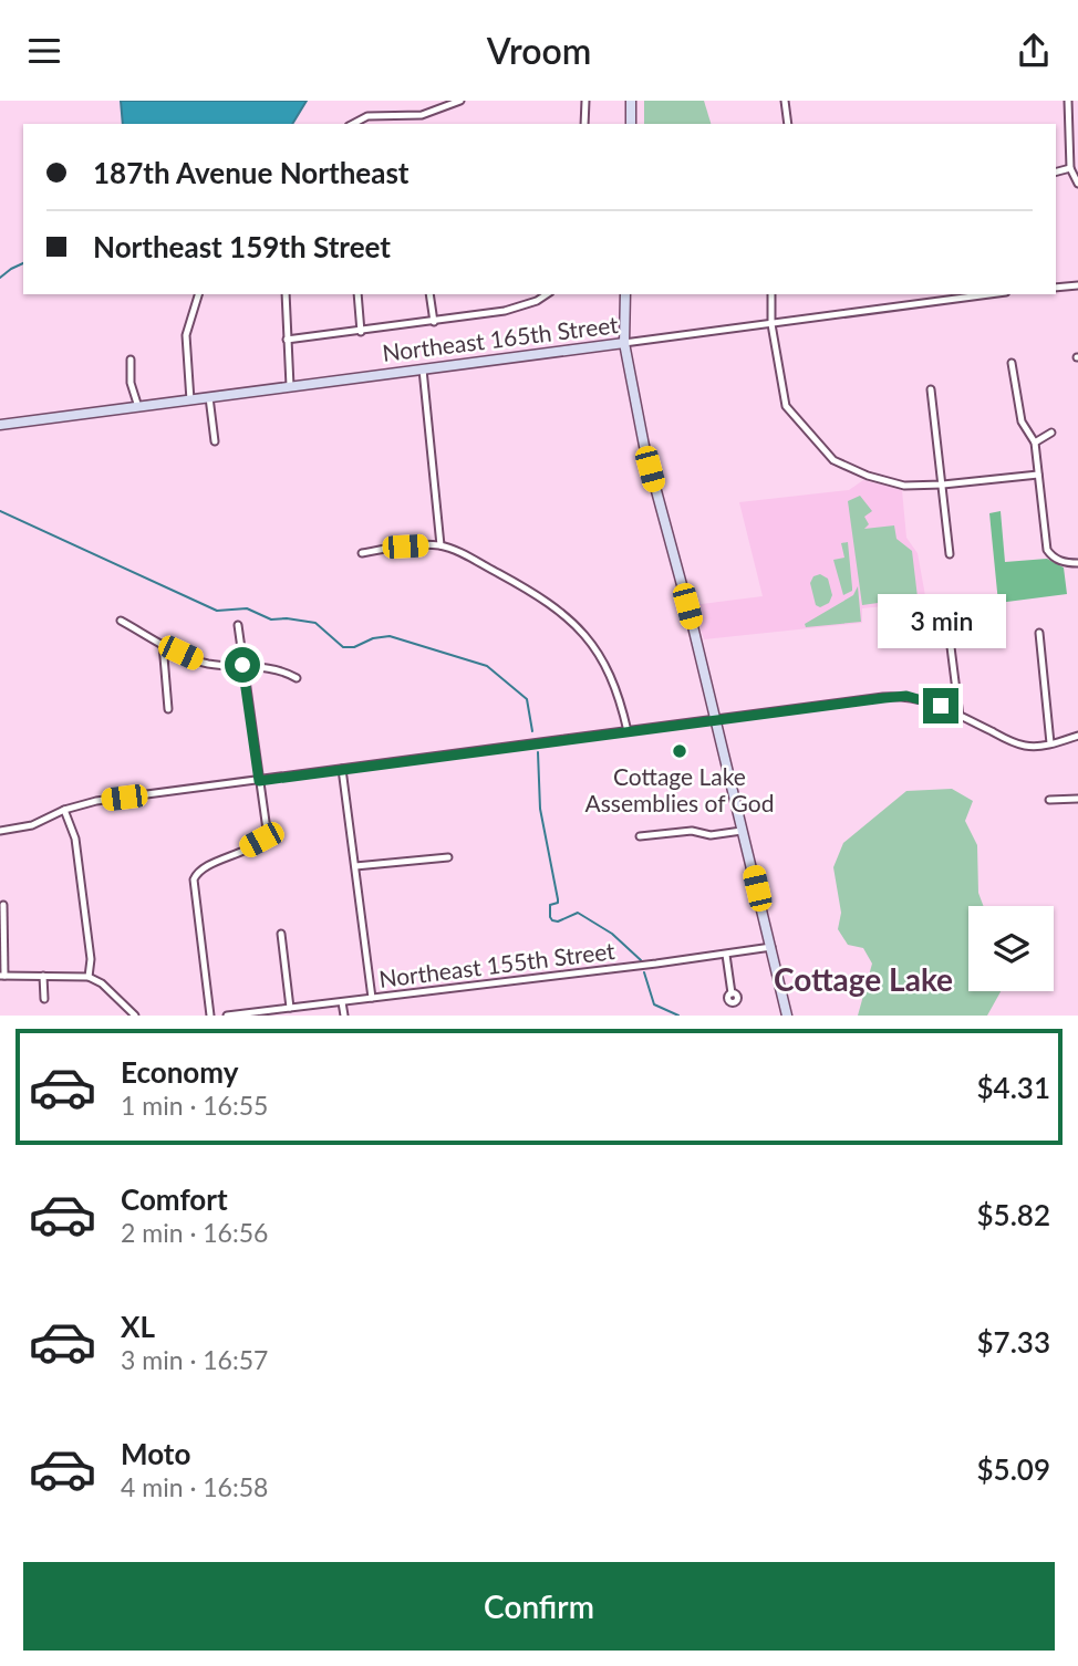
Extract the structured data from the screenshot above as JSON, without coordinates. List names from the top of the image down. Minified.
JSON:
{"streets":{"main road":["Northeast 165th Street"],"street":["Northeast 155th Street"]},"districts":["Cottage Lake"],"places":["Cottage Lake Assemblies of God"],"page":{"header":"Vroom","banner":["187th Avenue Northeast","Northeast 159th Street"],"bubble":"3 min","list":[{"name":"Economy","note":"1 min · 16:55","value":"$4.31"},{"name":"Comfort","note":"2 min · 16:56","value":"$5.82"},{"name":"XL","note":"3 min · 16:57","value":"$7.33"},{"name":"Moto","note":"4 min · 16:58","value":"$5.09"}],"buttons":"Confirm"}}
